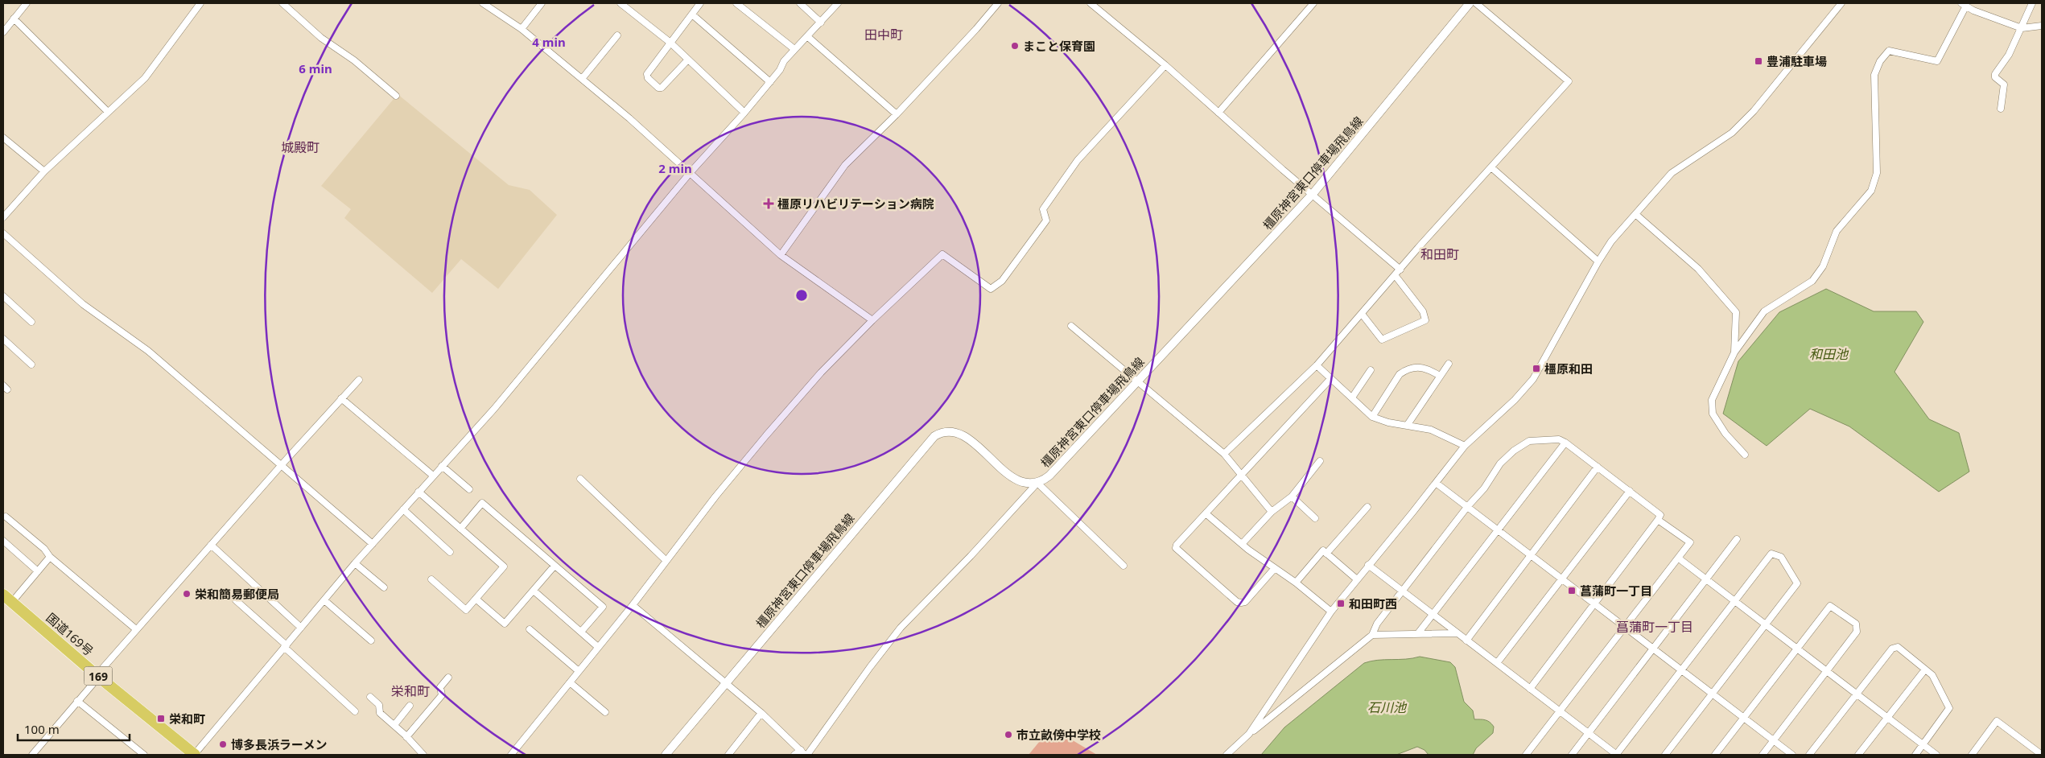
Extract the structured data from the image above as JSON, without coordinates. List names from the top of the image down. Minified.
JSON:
{"streets":{"highway":["国道169号","169"],"main road":["橿原神宮東口停車場飛鳥線"]},"districts":["田中町","城殿町","和田町","菖蒲町一丁目","栄和町"],"water":["和田池","石川池"],"places":{"other":["まこと保育園","栄和簡易郵便局","市立畝傍中学校","博多長浜ラーメン"],"transit":["豊浦駐車場","橿原和田","菖蒲町一丁目","和田町西","栄和町"],"health":["橿原リハビリテーション病院"]},"scale_bar":"100 m","rings":["4 min","6 min","2 min"]}
